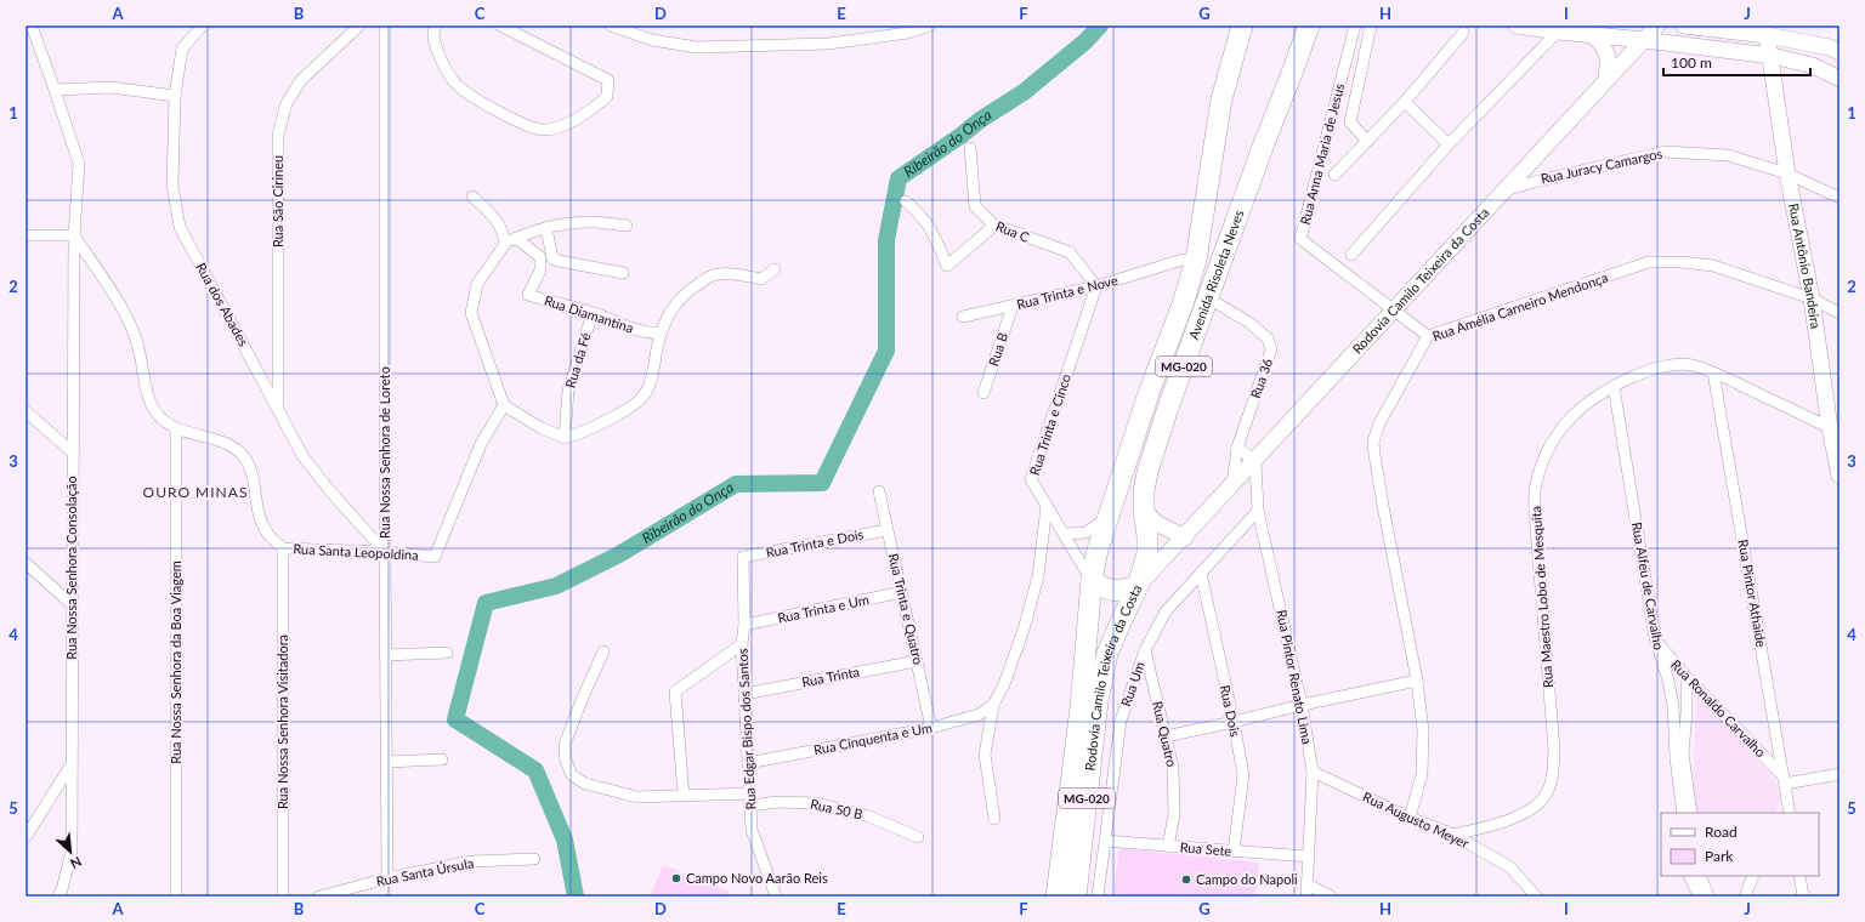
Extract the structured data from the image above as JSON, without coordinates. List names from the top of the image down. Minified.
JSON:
{"streets":{"highway":["Avenida Risoleta Neves","Rodovia Camilo Teixeira da Costa","MG-020"],"street":["Rua Anna Maria de Jesus","Rua Juracy Camargos","Rua São Cirineu","Rua C","Rua Antônio Bandeira","Rua Trinta e Nove","Rua dos Abades","Rua Amélia Carneiro Mendonça","Rua Diamantina","Rua B","Rua da Fé","Rua 36","Rua Trinta e Cinco","Rua Nossa Senhora de Loreto","Rua Trinta e Dois","Rua Santa Leopoldina","Rua Nossa Senhora Consolação","Rua Alfeu de Carvalho","Rua Pintor Athaide","Rua Maestro Lobo de Mesquita","Rua Trinta e Um","Rua Trinta e Quatro","Rua Nossa Senhora da Boa Viagem","Rua Trinta","Rua Pintor Renato Lima","Rua Um","Rua Ronaldo Carvalho","Rua Dois","Rua Nossa Senhora Visitadora","Rua Edgar Bispo dos Santos","Rua Quatro","Rua Cinquenta e Um","Rua 50 B","Rua Augusto Meyer","Rua Sete","Rua Santa Úrsula"]},"crossings":[["Rua Anna Maria de Jesus","Rodovia Camilo Teixeira da Costa"],["Rua Anna Maria de Jesus","Rua Amélia Carneiro Mendonça"],["Rua Juracy Camargos","Rua Antônio Bandeira"],["Rua Juracy Camargos","Rodovia Camilo Teixeira da Costa"],["Rua São Cirineu","Rua dos Abades"],["Rua C","Rua Trinta e Nove"],["Rua C","Rua Trinta e Cinco"],["Rua Antônio Bandeira","Rua Amélia Carneiro Mendonça"],["Rua Antônio Bandeira","Rua Maestro Lobo de Mesquita"],["Avenida Risoleta Neves","Rodovia Camilo Teixeira da Costa"],["Avenida Risoleta Neves","Rua Trinta e Nove"],["Avenida Risoleta Neves","Rua Trinta e Cinco"],["Rodovia Camilo Teixeira da Costa","Rua 36"],["Rodovia Camilo Teixeira da Costa","Rua Trinta e Cinco"],["Rodovia Camilo Teixeira da Costa","Rua Pintor Renato Lima"],["Rua Trinta e Nove","Rua B"],["Rua Trinta e Nove","Rua Trinta e Cinco"],["Rua dos Abades","Rua Nossa Senhora de Loreto"],["Rua dos Abades","Rua Santa Leopoldina"],["Rua Amélia Carneiro Mendonça","Rua Augusto Meyer"],["Rua Diamantina","Rua da Fé"],["Rua Nossa Senhora de Loreto","Rua Santa Leopoldina"],["Rua Nossa Senhora de Loreto","Rua Santa Úrsula"],["Rua Trinta e Dois","Rua Trinta e Quatro"],["Rua Trinta e Dois","Rua Edgar Bispo dos Santos"],["Rua Santa Leopoldina","Rua Nossa Senhora Consolação"],["Rua Santa Leopoldina","Rua Nossa Senhora da Boa Viagem"],["Rua Santa Leopoldina","Rua Nossa Senhora Visitadora"],["Rua Alfeu de Carvalho","Rua Maestro Lobo de Mesquita"],["Rua Alfeu de Carvalho","Rua Ronaldo Carvalho"],["Rua Pintor Athaide","Rua Maestro Lobo de Mesquita"],["Rua Pintor Athaide","Rua Ronaldo Carvalho"],["Rua Maestro Lobo de Mesquita","Rua Augusto Meyer"],["Rua Trinta e Um","Rua Trinta e Quatro"],["Rua Trinta e Um","Rua Edgar Bispo dos Santos"],["Rua Trinta e Quatro","Rua Trinta"],["Rua Trinta e Quatro","Rua Cinquenta e Um"],["Rua Trinta","Rua Edgar Bispo dos Santos"],["Rua Pintor Renato Lima","Rua Um"],["Rua Pintor Renato Lima","Rua Augusto Meyer"],["Rua Pintor Renato Lima","Rua Sete"],["Rua Um","Rua Dois"],["Rua Um","Rua Quatro"],["Rua Um","Rua Sete"],["Rua Dois","Rua Sete"],["Rua Edgar Bispo dos Santos","Rua Cinquenta e Um"],["Rua Edgar Bispo dos Santos","Rua 50 B"],["Rua Quatro","Rua Sete"]],"districts":["OURO MINAS"],"water":["Ribeirão do Onça"],"places":["Campo Novo Aarão Reis","Campo do Napoli"],"legend":["Road","Park"],"scale_bar":"100 m","north":"bottom right","grid":{"columns":["A","B","C","D","E","F","G","H","I","J"],"rows":["1","2","3","4","5"]}}
